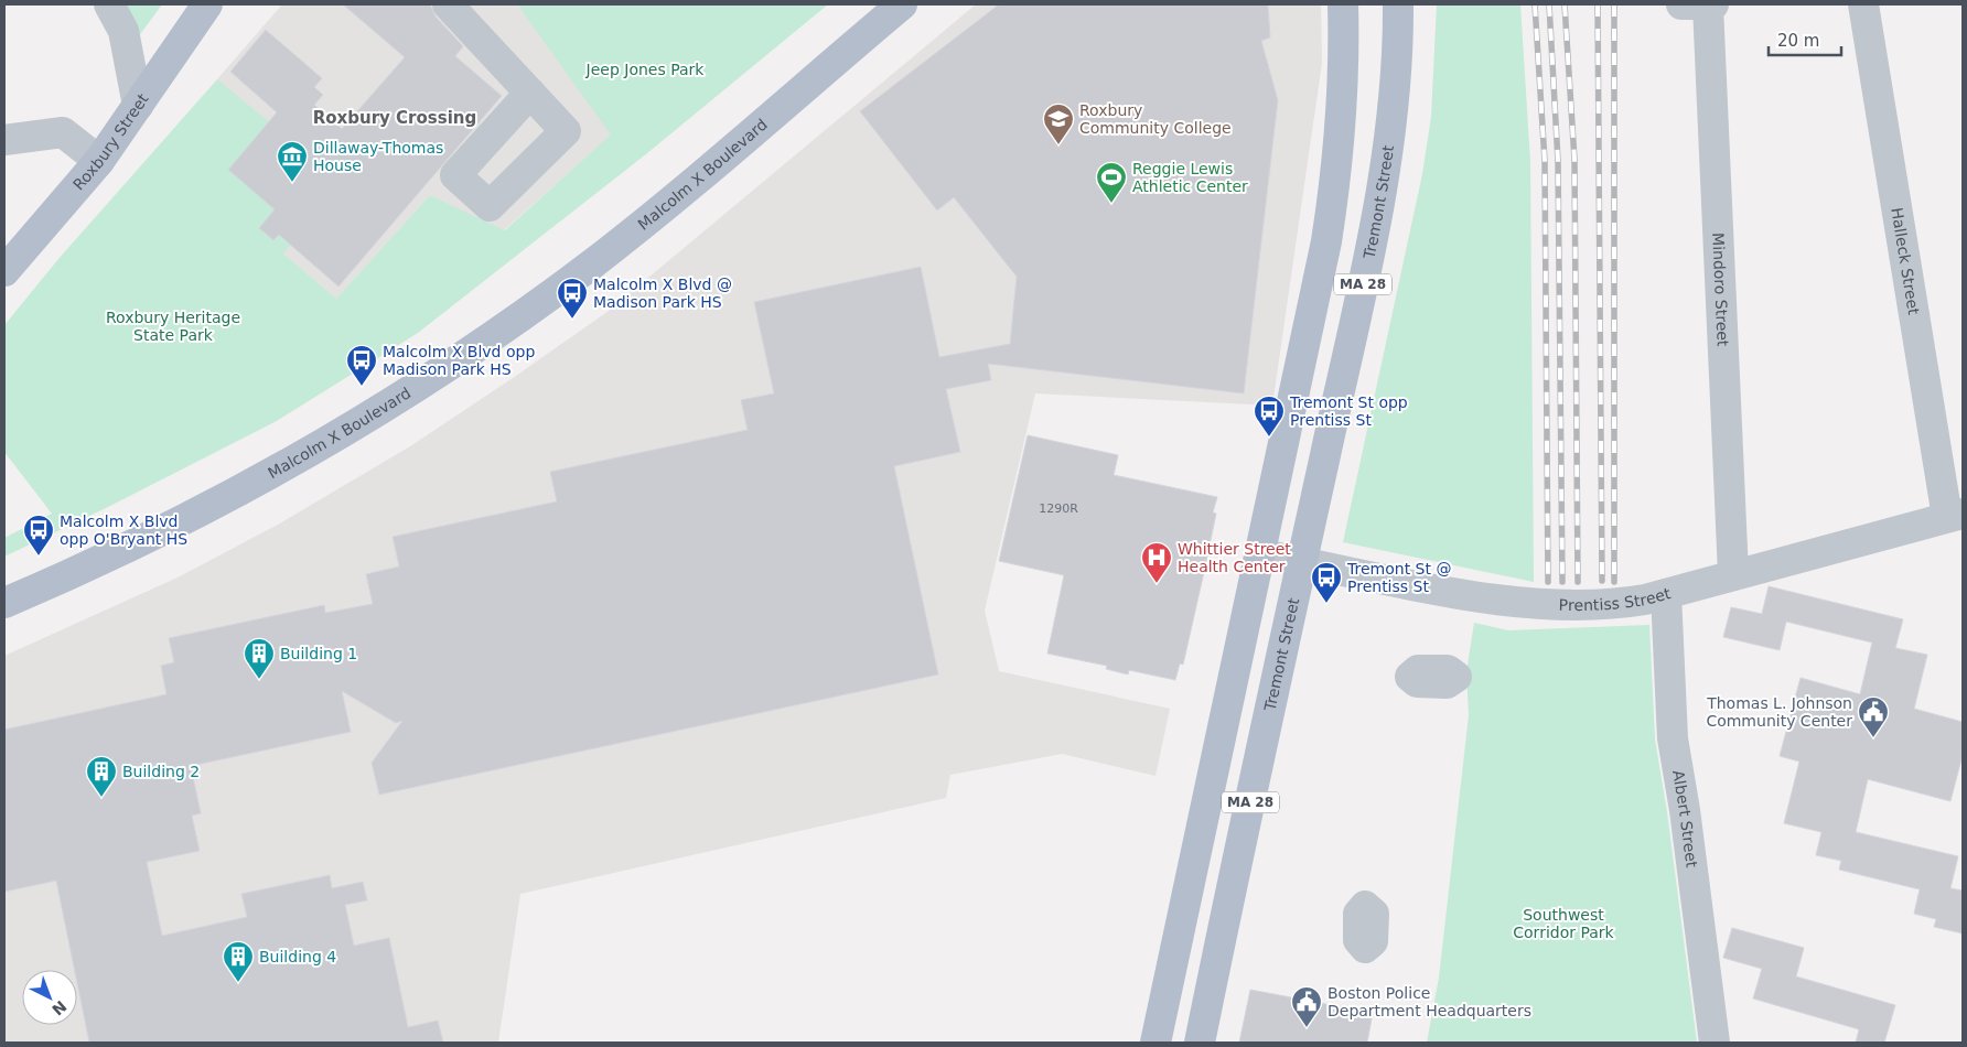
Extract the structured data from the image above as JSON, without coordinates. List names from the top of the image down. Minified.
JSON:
{"streets":{"main road":["Roxbury Street","Malcolm X Boulevard","Tremont Street","MA 28"],"street":["Halleck Street","Mindoro Street","Prentiss Street","Albert Street"]},"crossings":[["Tremont Street","Prentiss Street"],["Halleck Street","Prentiss Street"],["MA 28","Prentiss Street"],["Mindoro Street","Prentiss Street"],["Prentiss Street","Albert Street"]],"districts":["Roxbury Crossing"],"parks":["Jeep Jones Park","Roxbury Heritage State Park","Southwest Corridor Park"],"places":{"school or university":["Roxbury Community College"],"museum":["Dillaway-Thomas House"],"sports":["Reggie Lewis Athletic Center"],"bus stop":["Malcolm X Blvd @ Madison Park HS","Malcolm X Blvd opp Madison Park HS","Tremont St opp Prentiss St","Malcolm X Blvd opp O'Bryant HS","Tremont St @ Prentiss St"],"hospital":["Whittier Street Health Center"],"building":["Building 1","Building 2","Building 4"],"public building":["Thomas L. Johnson Community Center","Boston Police Department Headquarters"]},"house_numbers":["1290R"],"scale_bar":"20 m","north":"bottom right"}
